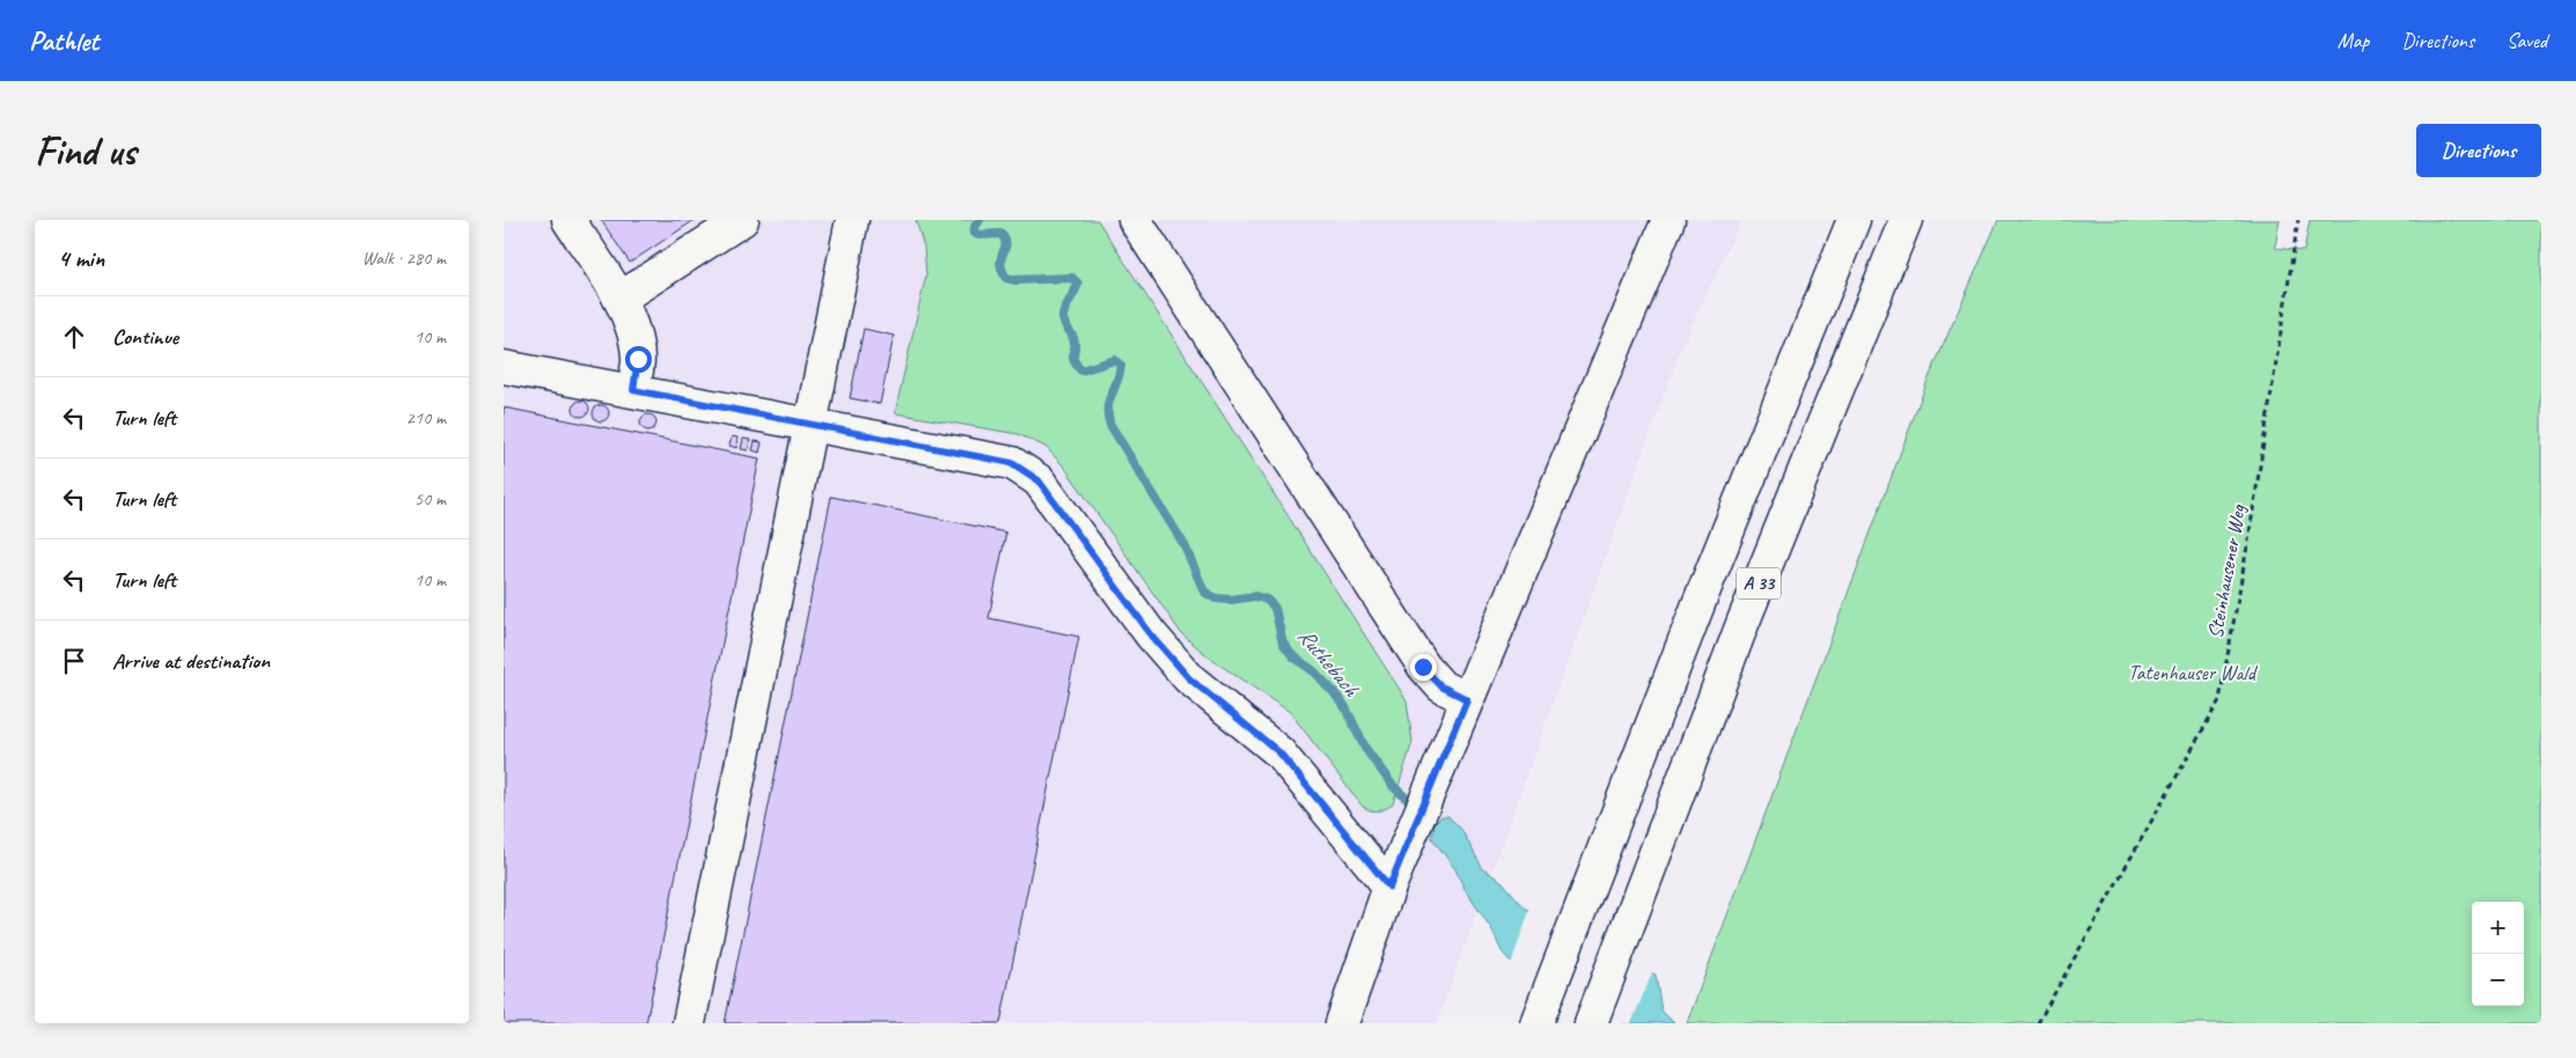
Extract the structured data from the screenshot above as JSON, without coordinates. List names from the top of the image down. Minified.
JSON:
{"streets":{"main road":["A 33"],"path":["Steinhausener Weg"]},"water":["Ruthebach"],"parks":["Tatenhauser Wald"],"page":{"header":"Pathlet","nav":["Map","Directions","Saved"],"buttons":"Directions","title":"Find us","heading":["4 min","Walk · 280 m"],"list":[["Continue","10 m"],["Turn left","210 m"],["Turn left","50 m"],["Turn left","10 m"],"Arrive at destination"],"map_buttons":["+","−"]}}
